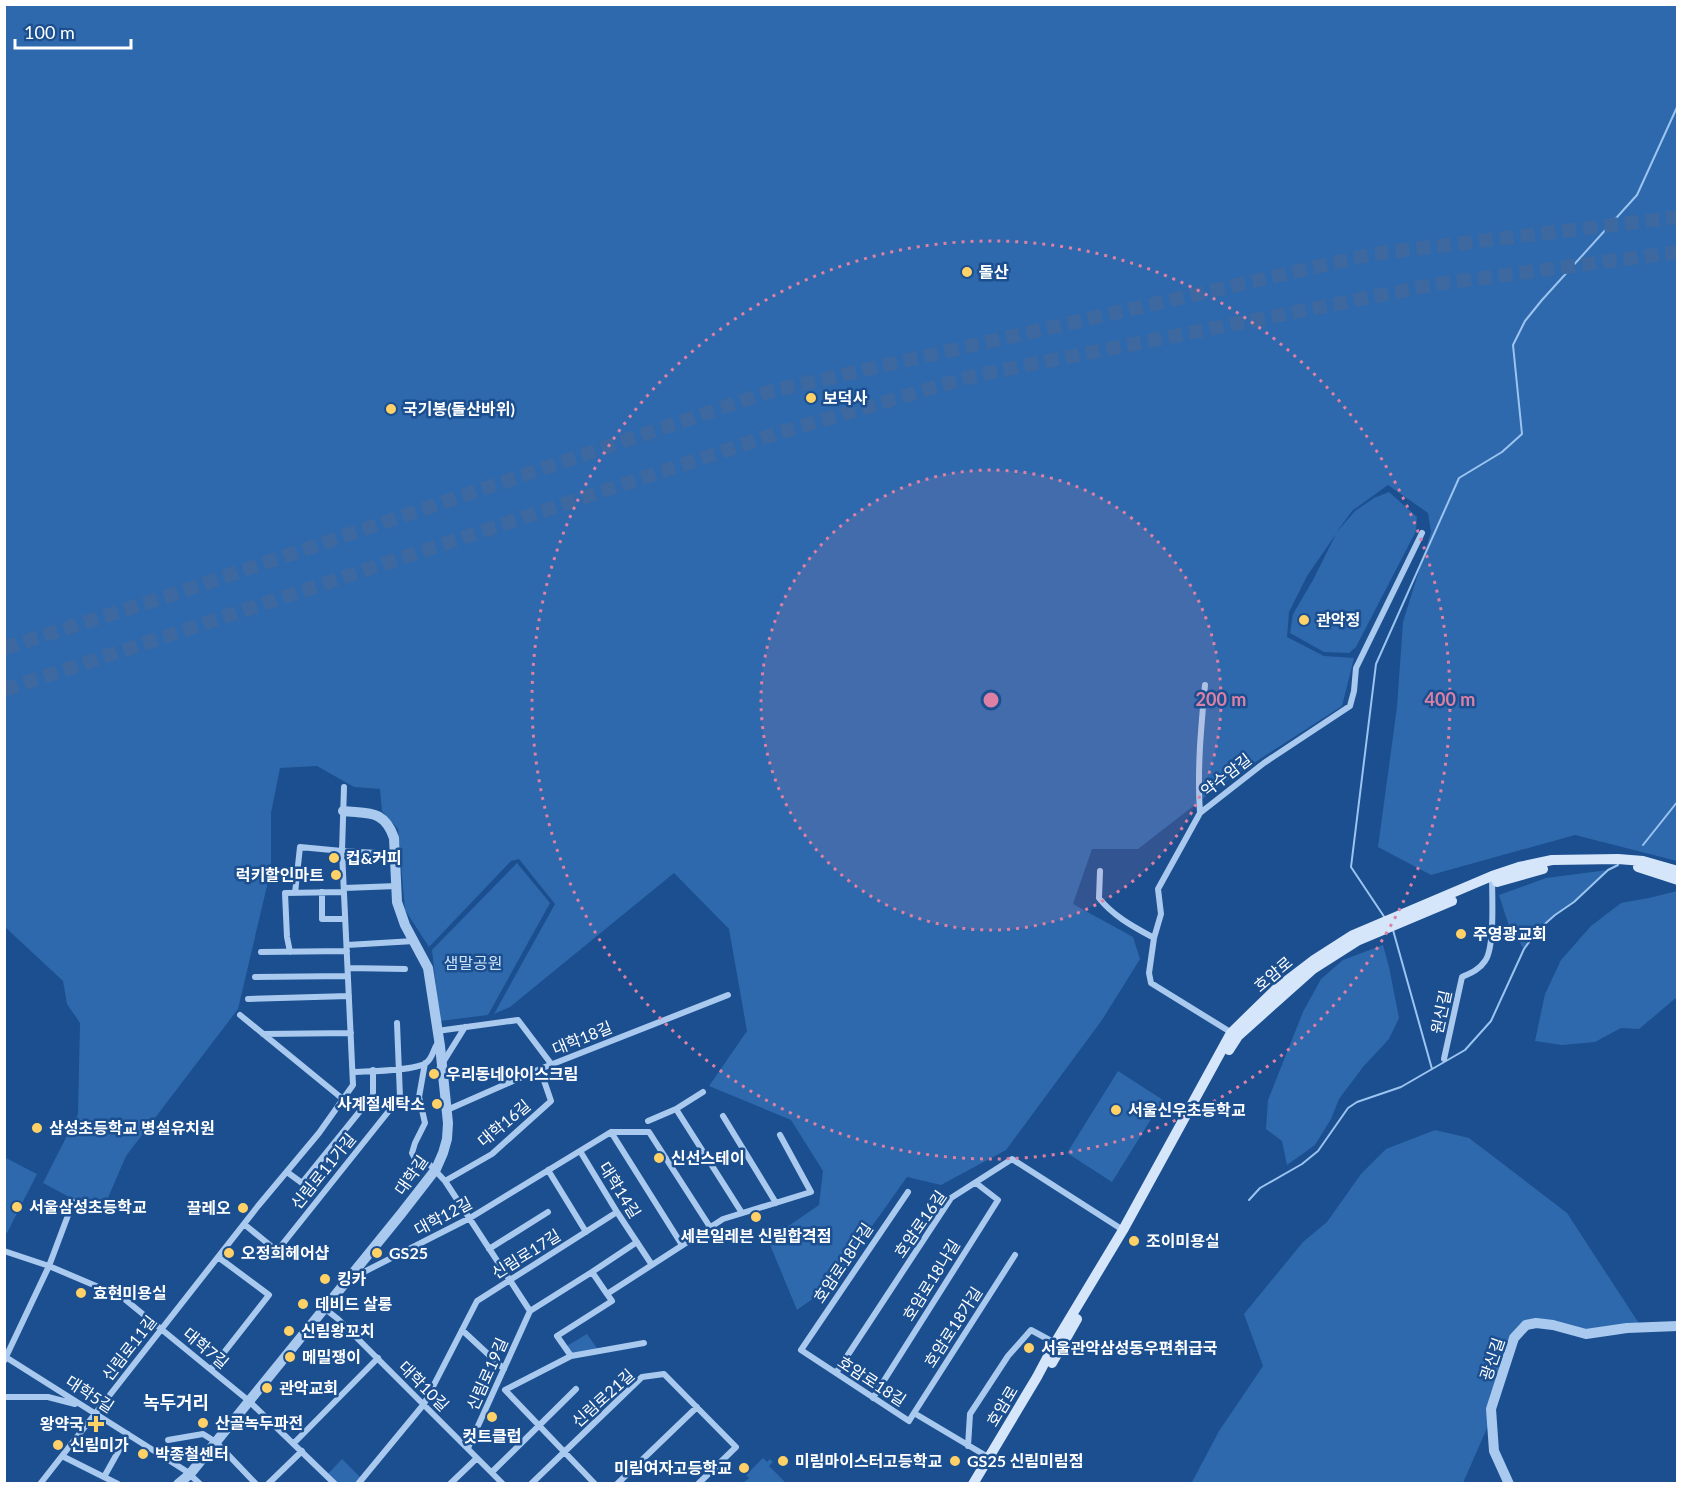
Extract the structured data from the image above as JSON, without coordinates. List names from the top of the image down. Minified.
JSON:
{"streets":{"main road":["호암로"],"street":["약수암길","원신길","대학18길","대학16길","신림로11가길","대학길","대학14길","대학12길","호암로16길","신림로17길","호암로18다길","호암로18나길","호암로18가길","신림로11길","대학7길","광신길","신림로19길","호암로18길","대학10길","대학5길","신림로21길"]},"crossings":[["약수암길","호암로"],["호암로","원신길"],["호암로","호암로16길"],["호암로","호암로18길"],["대학18길","대학16길"],["대학18길","대학길"],["신림로11가길","신림로11길"],["대학길","대학12길"],["대학길","신림로11길"],["대학길","대학7길"],["대학길","대학10길"],["대학길","대학5길"],["대학14길","대학12길"],["대학14길","신림로17길"],["대학14길","신림로19길"],["호암로16길","호암로18나길"],["호암로16길","호암로18길"],["신림로17길","대학10길"],["호암로18다길","호암로18길"],["호암로18나길","호암로18길"],["호암로18가길","호암로18길"],["신림로11길","대학7길"],["신림로11길","대학5길"],["대학7길","대학5길"],["신림로19길","대학10길"]],"districts":["녹두거리"],"parks":["샘말공원"],"places":{"other":["돌산","보덕사","국기봉(돌산바위)","관악정","컵&커피","럭키할인마트","주영광교회","우리동네아이스크림","사계절세탁소","서울신우초등학교","삼성초등학교 병설유치원","신선스테이","서울삼성초등학교","끌레오","세븐일레븐 신림합격점","조이미용실","오정희헤어샵","GS25","킹카","효현미용실","데비드 살롱","신림왕꼬치","서울관악삼성동우편취급국","메밀쟁이","관악교회","컷트클럽","산골녹두파전","신림미가","박종철센터","미림마이스터고등학교","GS25 신림미림점","미림여자고등학교"],"health":["왕약국"]},"scale_bar":"100 m","rings":["200 m","400 m"]}
